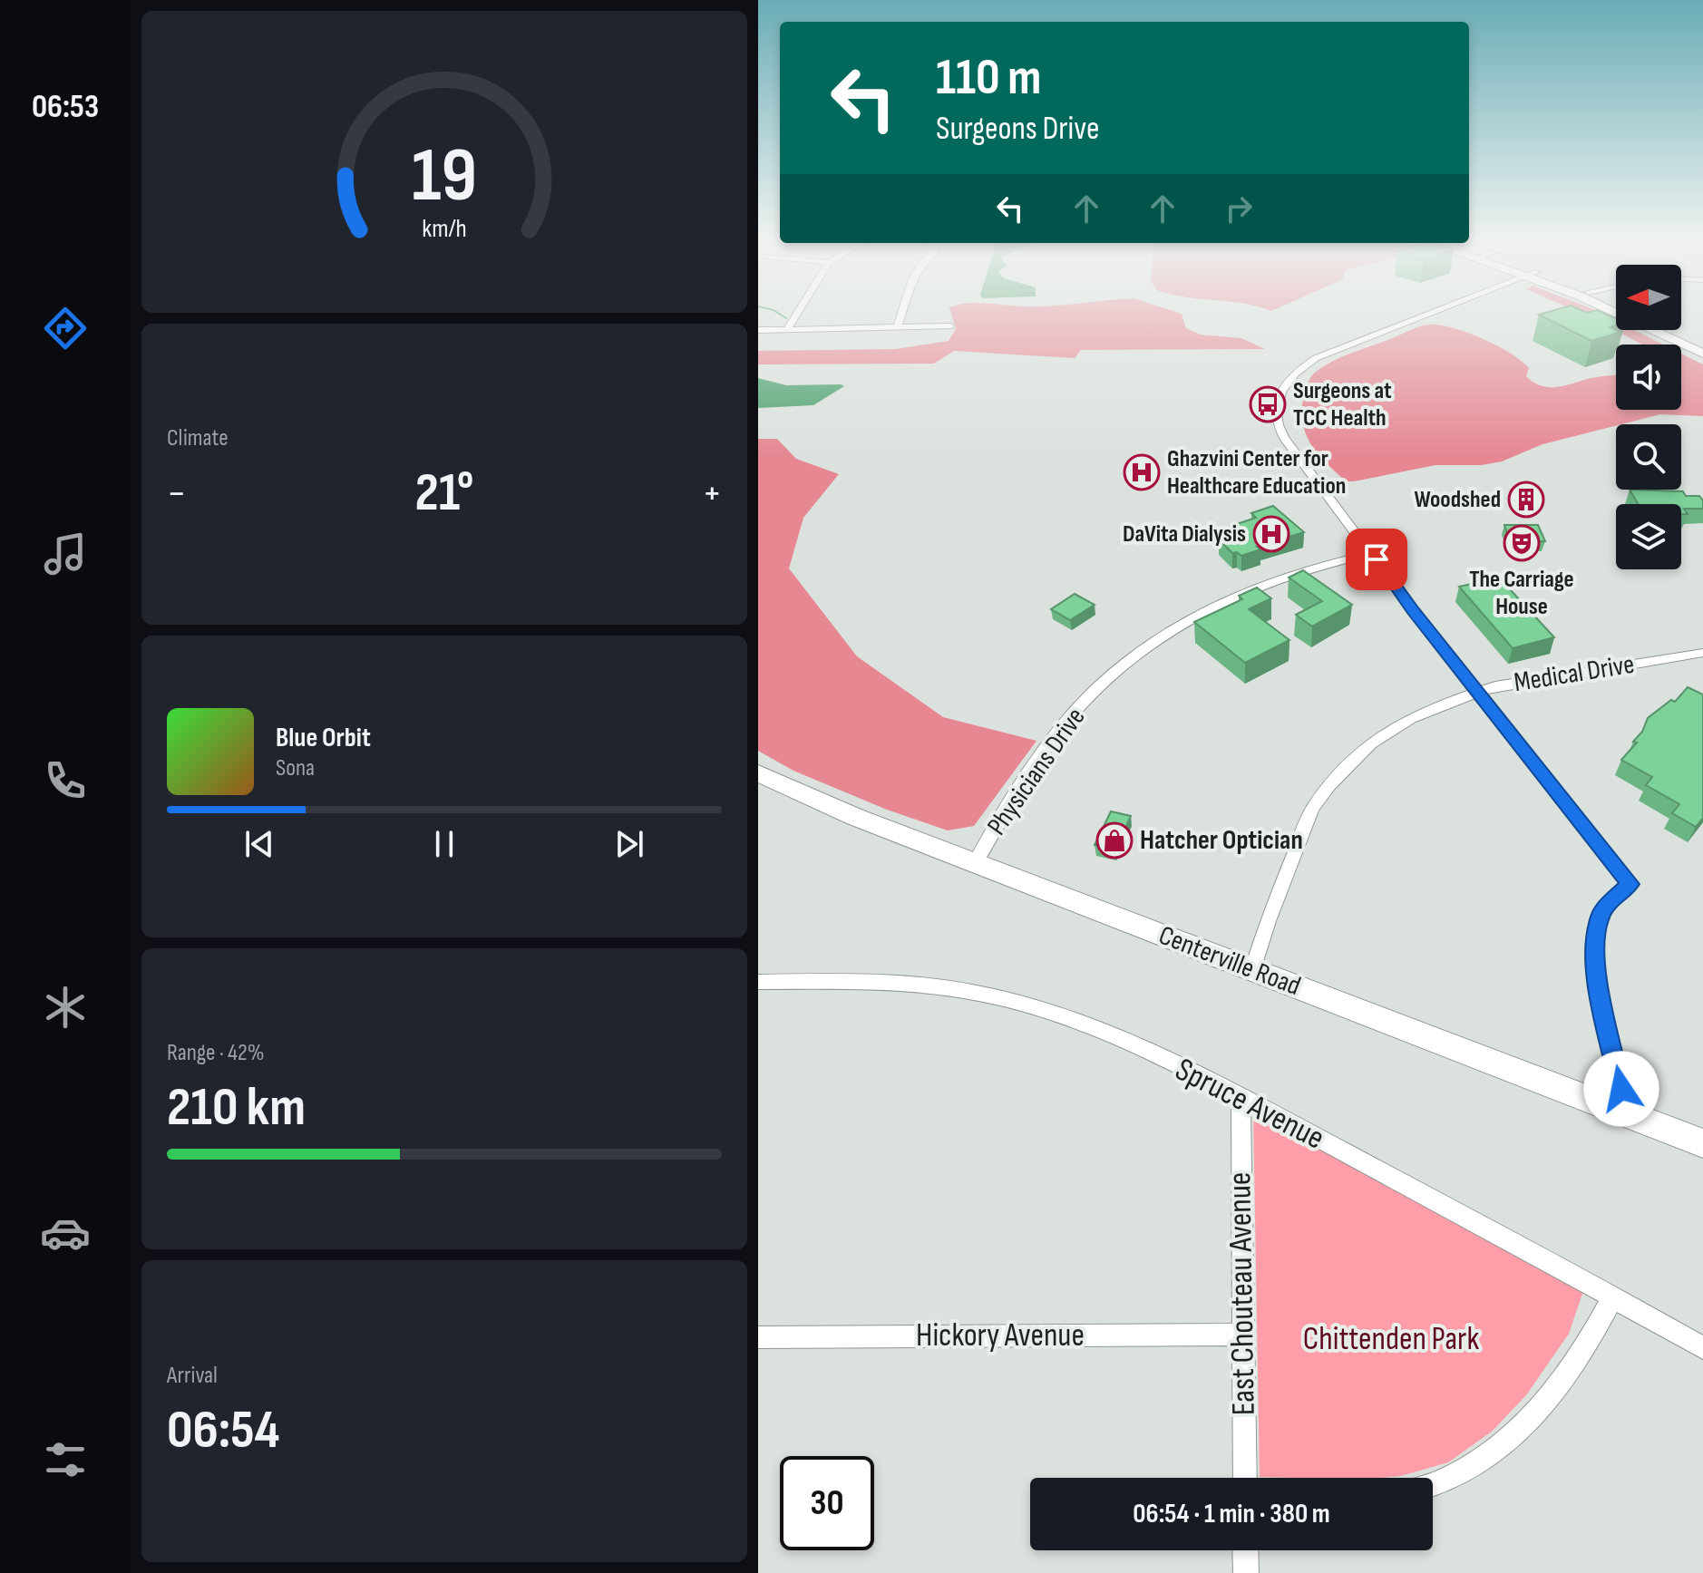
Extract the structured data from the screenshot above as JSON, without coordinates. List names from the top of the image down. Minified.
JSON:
{"streets":{"street":["Medical Drive","Physicians Drive","Centerville Road","Spruce Avenue","East Chouteau Avenue","Hickory Avenue"]},"crossings":[["Medical Drive","Centerville Road"],["Physicians Drive","Centerville Road"],["Spruce Avenue","East Chouteau Avenue"],["East Chouteau Avenue","Hickory Avenue"]],"parks":["Chittenden Park"],"places":{"bus stop":["Surgeons at TCC Health"],"hospital":["Ghazvini Center for Healthcare Education","DaVita Dialysis"],"building":["Woodshed"],"theatre":["The Carriage House"],"shop":["Hatcher Optician"]},"north":"left","page":{"tabs":"06:53","turn":["110 m","Surgeons Drive"],"tile":["Climate",["Range · 42%","210 km"],["Arrival","06:54"]],"heat":["−","21°","+"],"song":["Blue Orbit","Sona"],"limit":"30","trip":"06:54 · 1 min · 380 m","gauge":["19","km/h"]}}
